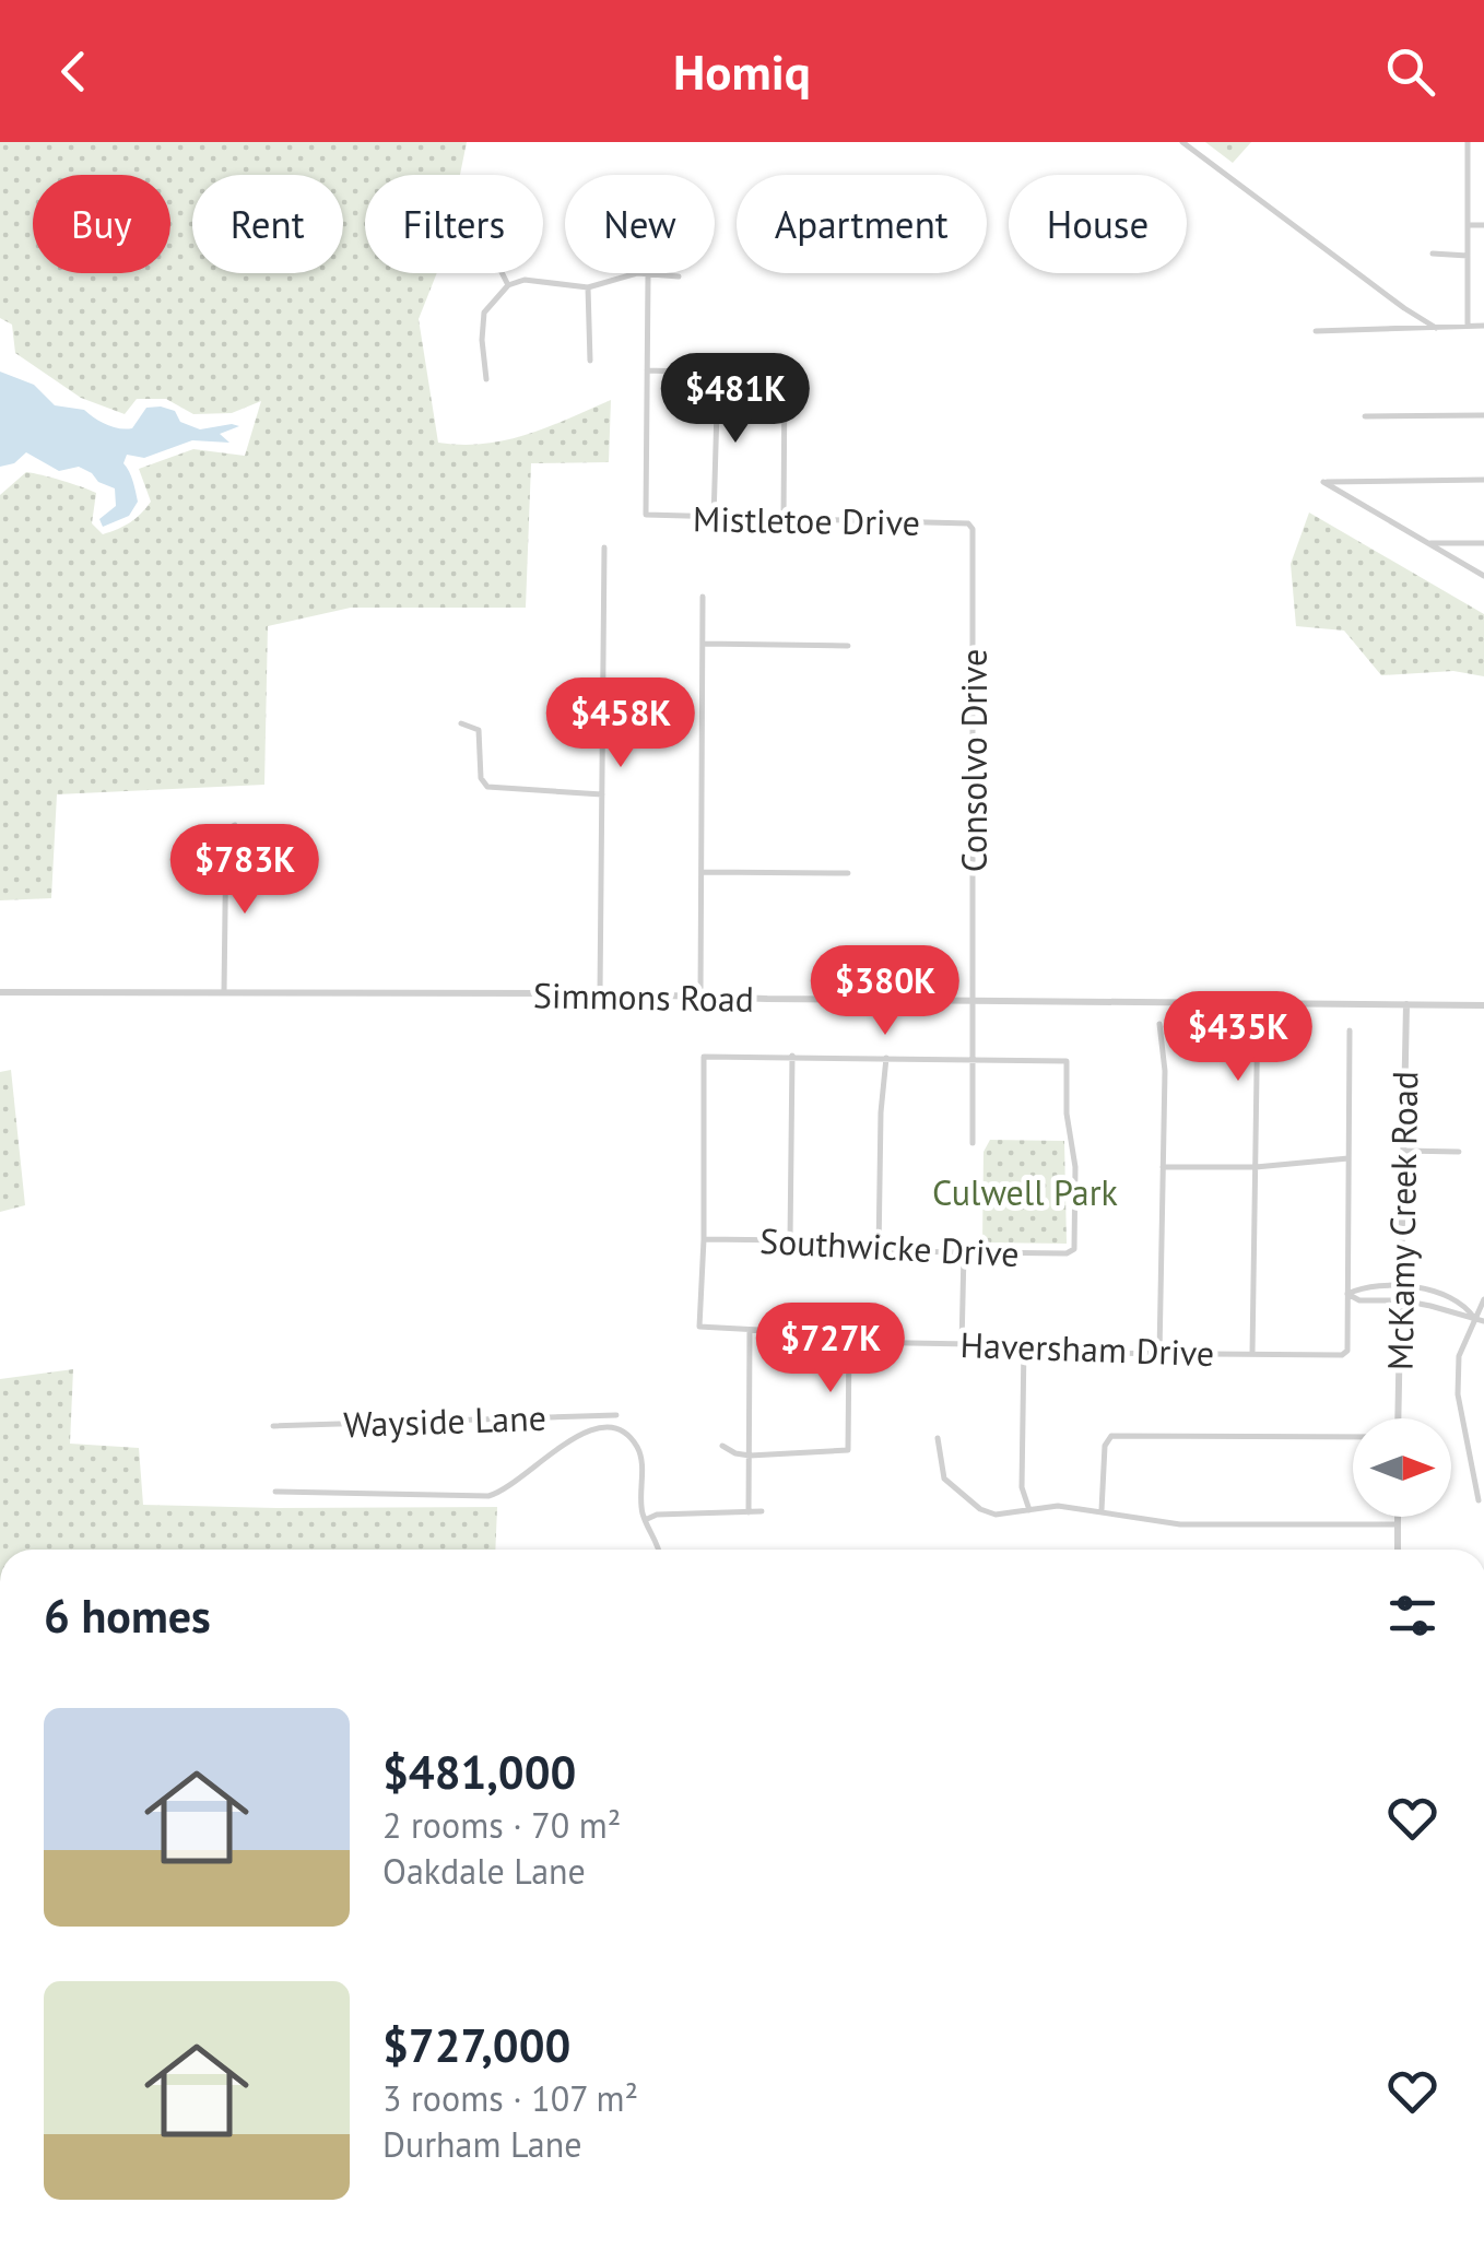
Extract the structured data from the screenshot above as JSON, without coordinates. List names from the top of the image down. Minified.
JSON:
{"streets":{"street":["Mistletoe Drive","Consolvo Drive","Simmons Road","McKamy Creek Road","Southwicke Drive","Haversham Drive","Wayside Lane"]},"crossings":[["Mistletoe Drive","Consolvo Drive"],["Consolvo Drive","Simmons Road"],["Consolvo Drive","Southwicke Drive"],["Simmons Road","McKamy Creek Road"],["Southwicke Drive","Haversham Drive"]],"parks":["Culwell Park"],"north":"right","page":{"header":"Homiq","chip":["Buy","Rent","Filters","New","Apartment","House"],"price":["$481K","$458K","$783K","$380K","$435K","$727K"],"heading":"6 homes","list":[{"name":"$481,000","note":"2 rooms · 70 m² · Oakdale Lane"},{"name":"$727,000","note":"3 rooms · 107 m² · Durham Lane"}]}}
